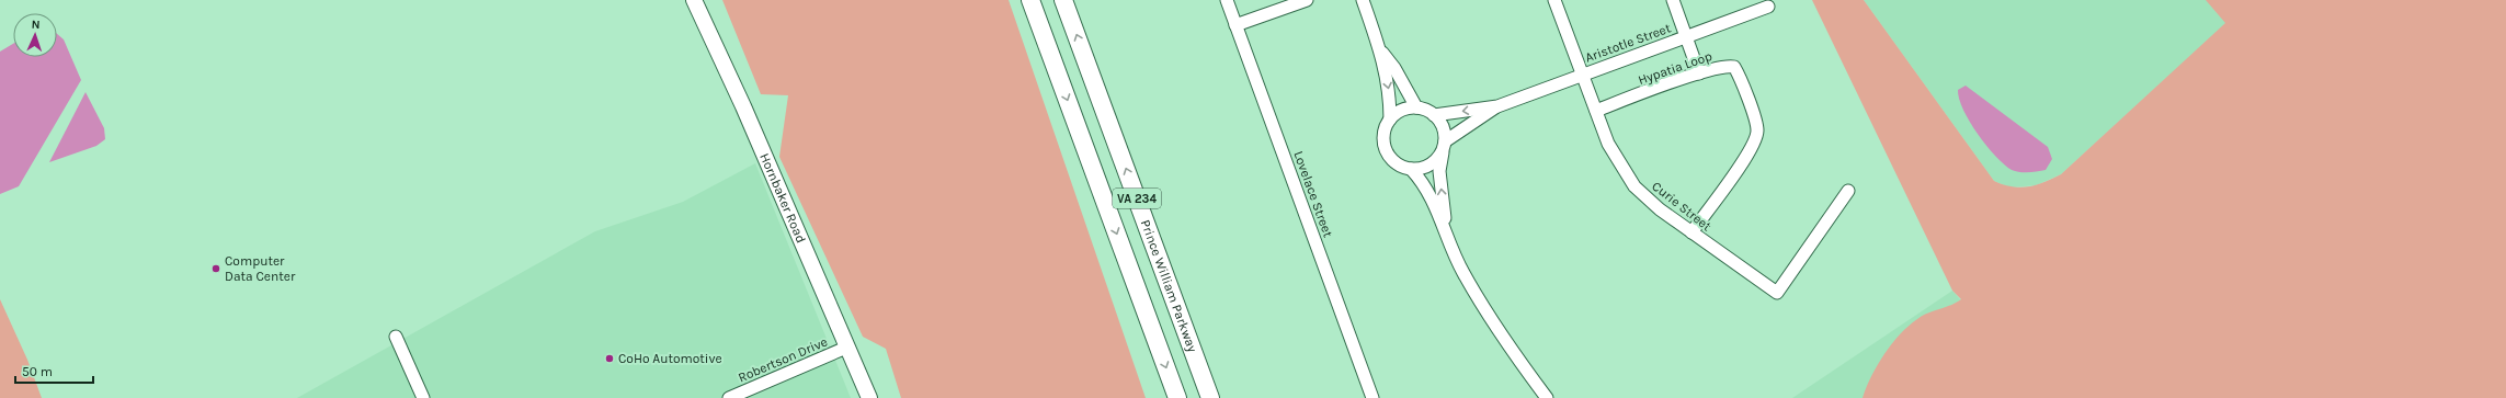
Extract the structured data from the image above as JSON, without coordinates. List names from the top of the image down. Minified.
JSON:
{"streets":{"highway":["VA 234","Prince William Parkway"],"main road":["Hornbaker Road"],"street":["Aristotle Street","Hypatia Loop","Lovelace Street","Curie Street","Robertson Drive"]},"crossings":[["Aristotle Street","Curie Street"],["Hypatia Loop","Curie Street"],["Hornbaker Road","Robertson Drive"]],"places":["Computer Data Center","CoHo Automotive"],"scale_bar":"50 m","north":"top"}
